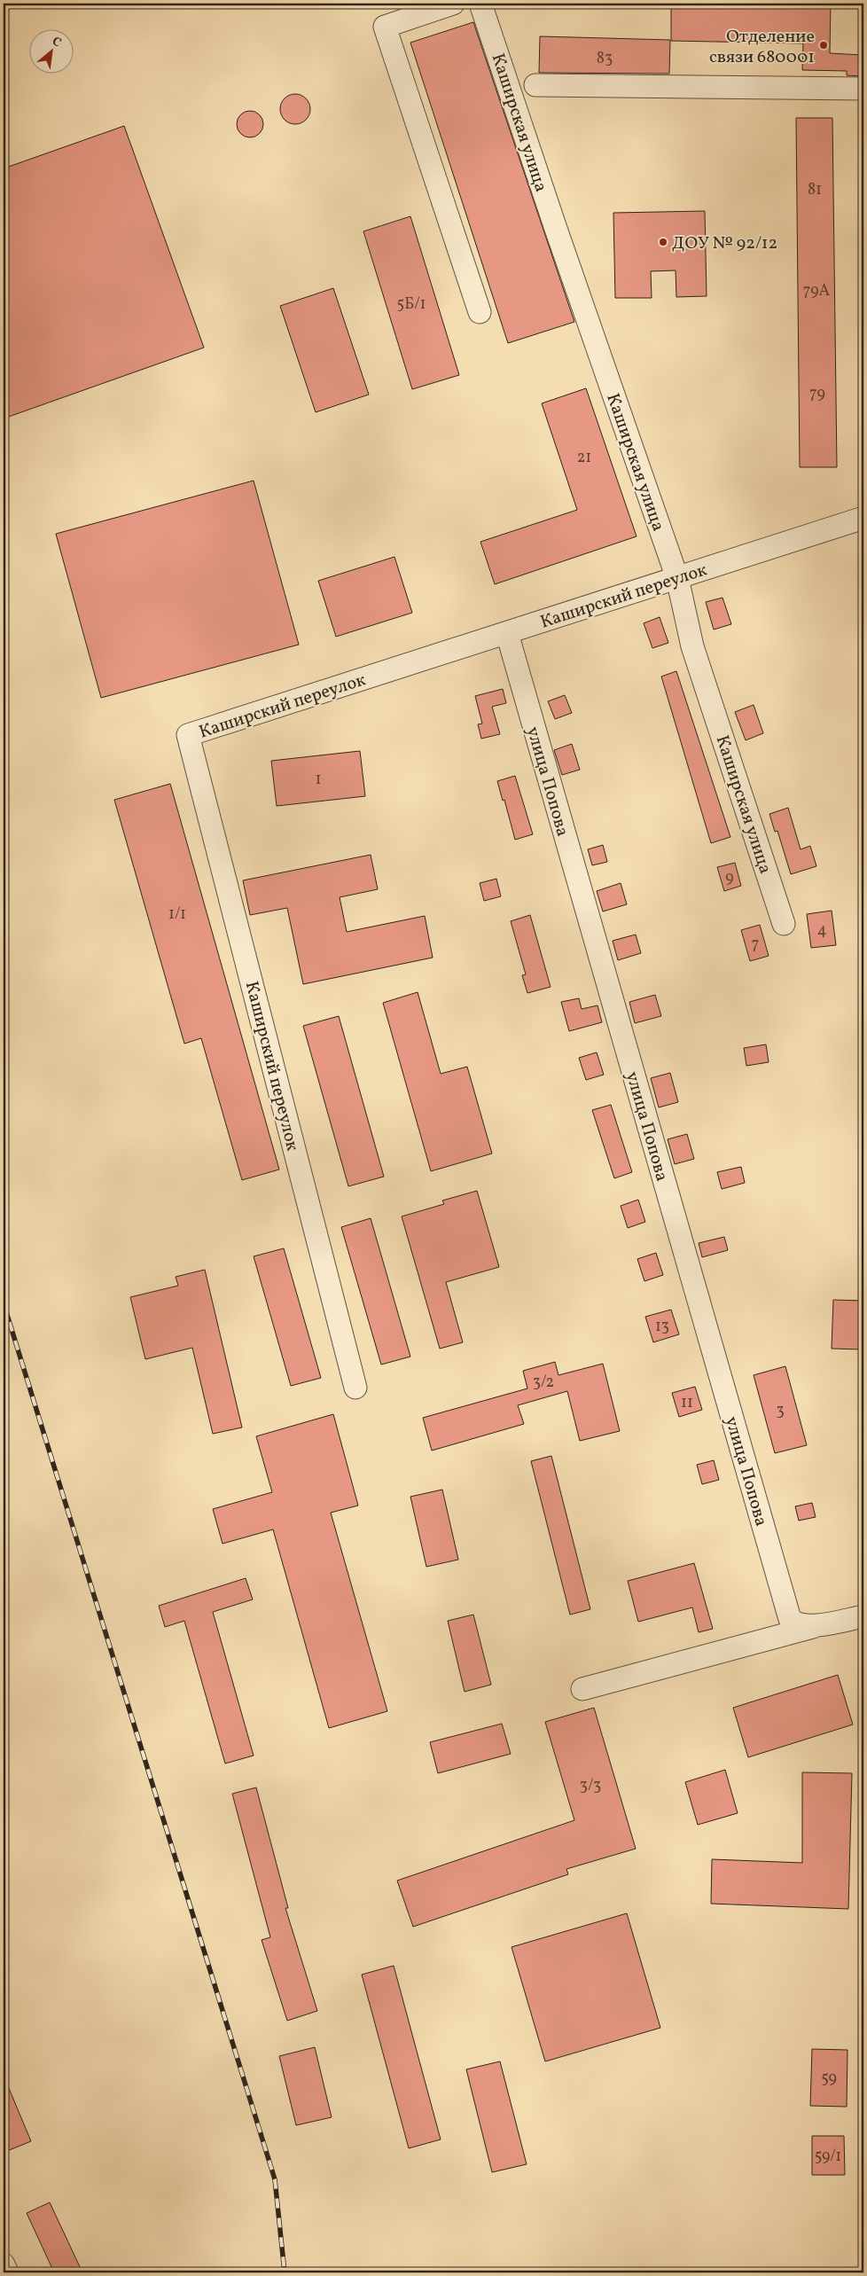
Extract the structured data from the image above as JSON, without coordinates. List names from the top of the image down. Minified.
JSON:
{"streets":{"street":["Каширская улица","Каширский переулок","улица Попова"]},"crossings":[["Каширская улица","Каширский переулок"],["Каширский переулок","улица Попова"]],"places":["Отделение связи 680001","ДОУ № 92/12"],"house_numbers":["83","81","79А","5Б/1","79","21","1","9","1/1","4","7","13","3/2","11","3","3/3","59","59/1"],"north":"top right"}
